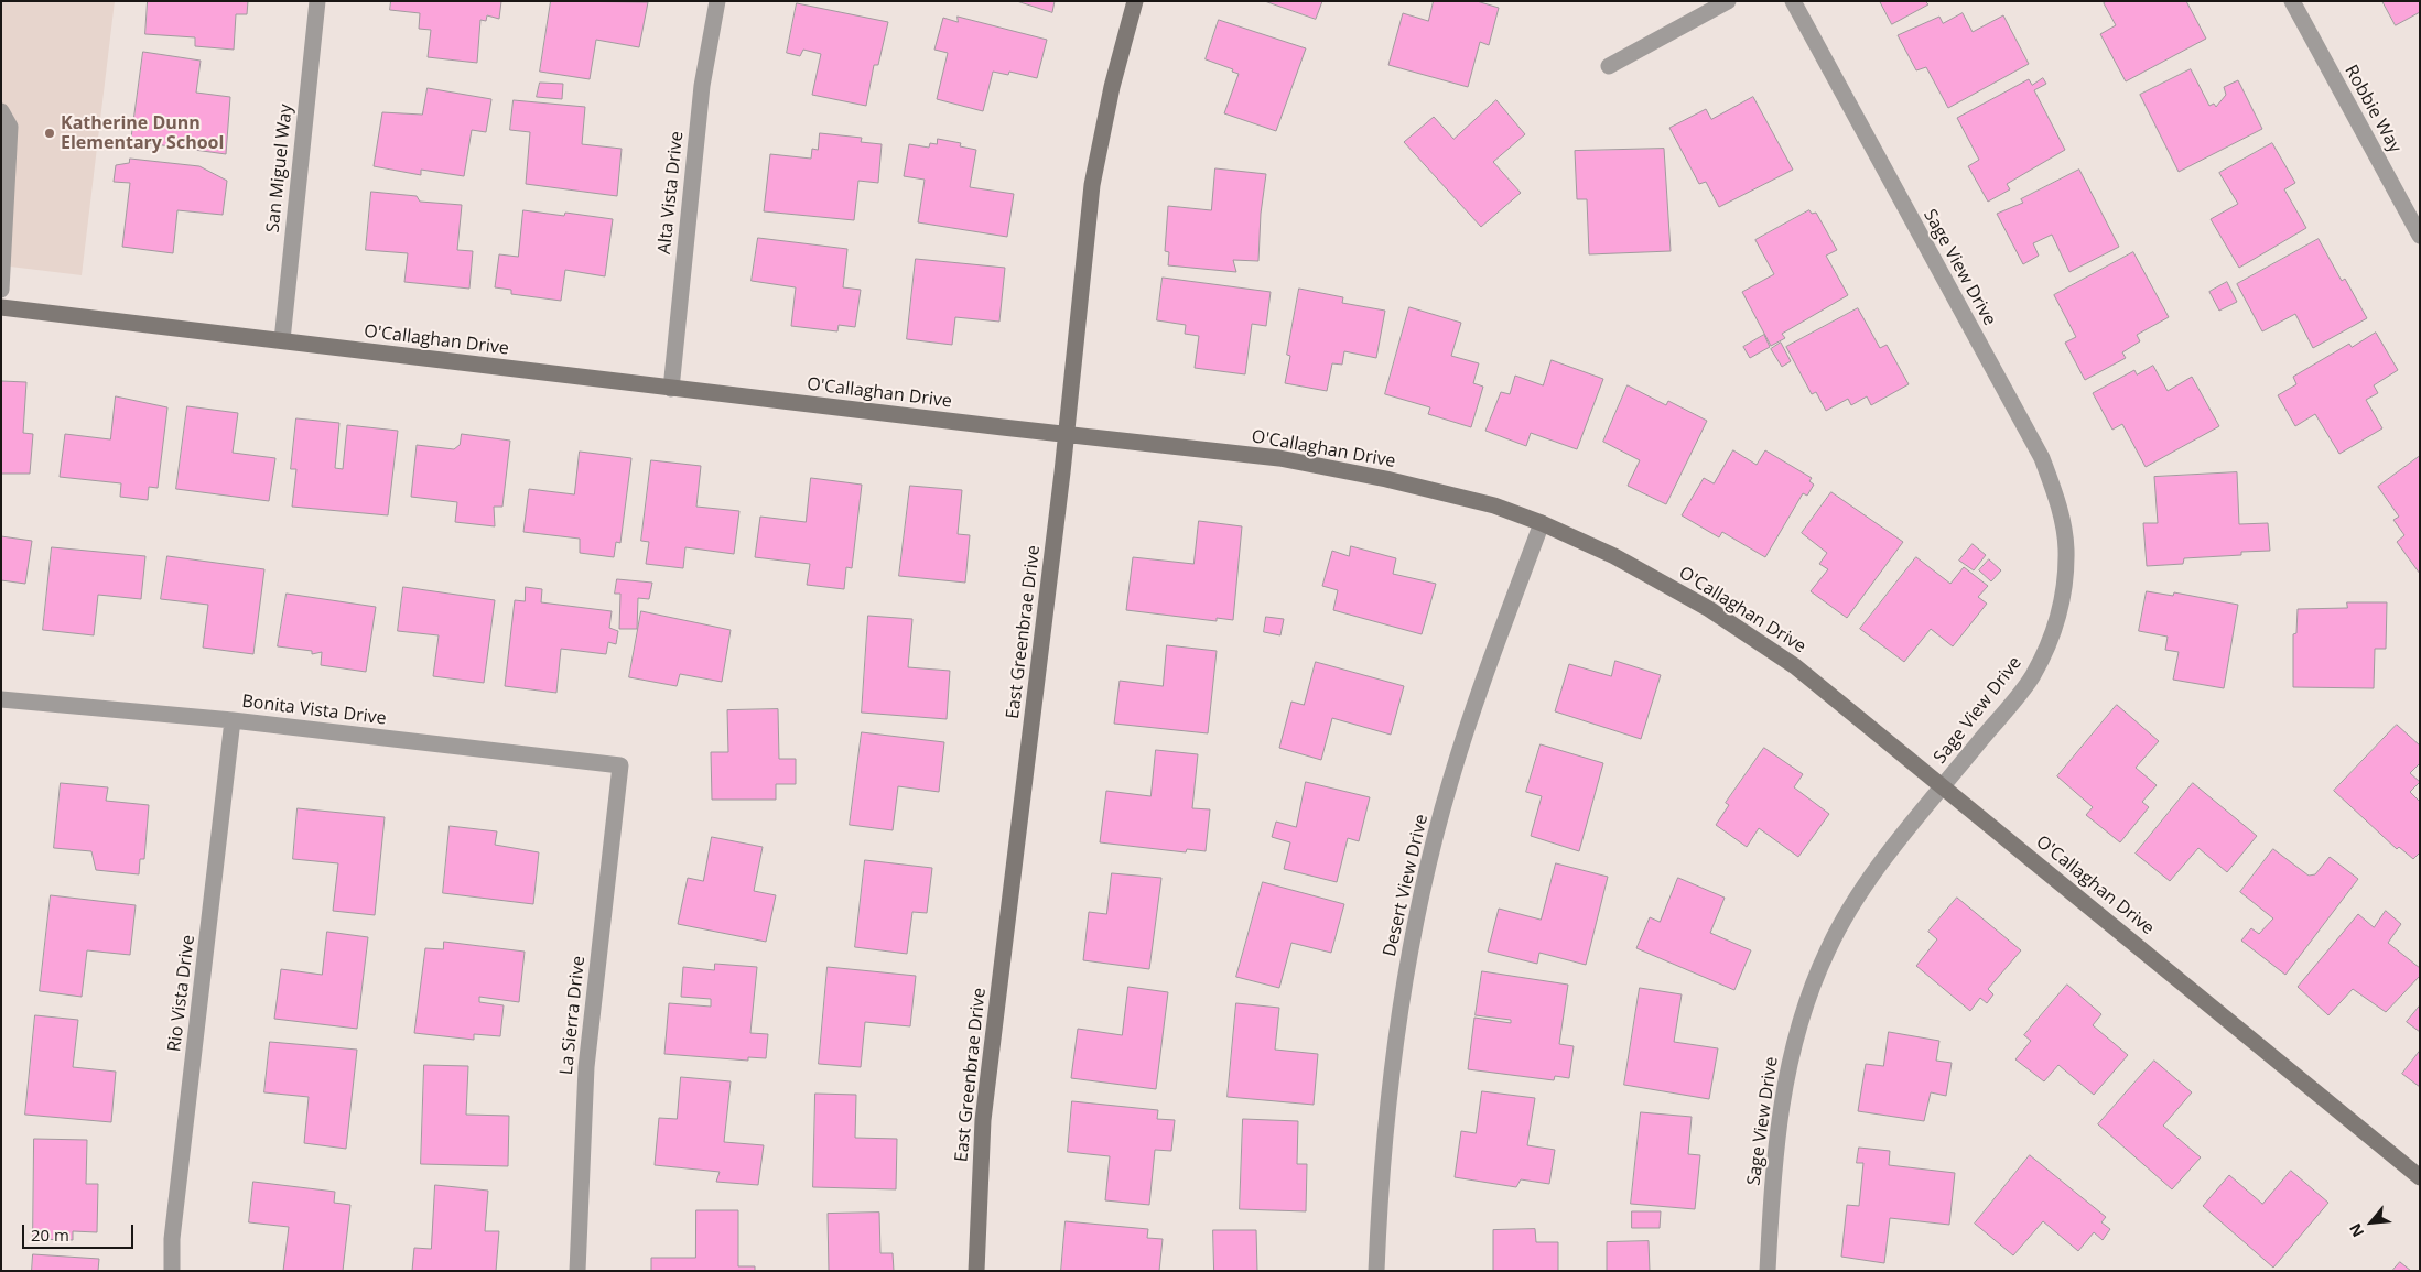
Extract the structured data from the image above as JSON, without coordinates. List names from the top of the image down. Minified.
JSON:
{"streets":{"street":["Robbie Way","San Miguel Way","Alta Vista Drive","Sage View Drive","O'Callaghan Drive","East Greenbrae Drive","Bonita Vista Drive","Desert View Drive","Rio Vista Drive","La Sierra Drive"]},"crossings":[["San Miguel Way","O'Callaghan Drive"],["Alta Vista Drive","O'Callaghan Drive"],["Sage View Drive","O'Callaghan Drive"],["O'Callaghan Drive","East Greenbrae Drive"],["O'Callaghan Drive","Desert View Drive"],["Bonita Vista Drive","Rio Vista Drive"],["Bonita Vista Drive","La Sierra Drive"]],"places":["Katherine Dunn Elementary School"],"scale_bar":"20 m","north":"bottom left"}
